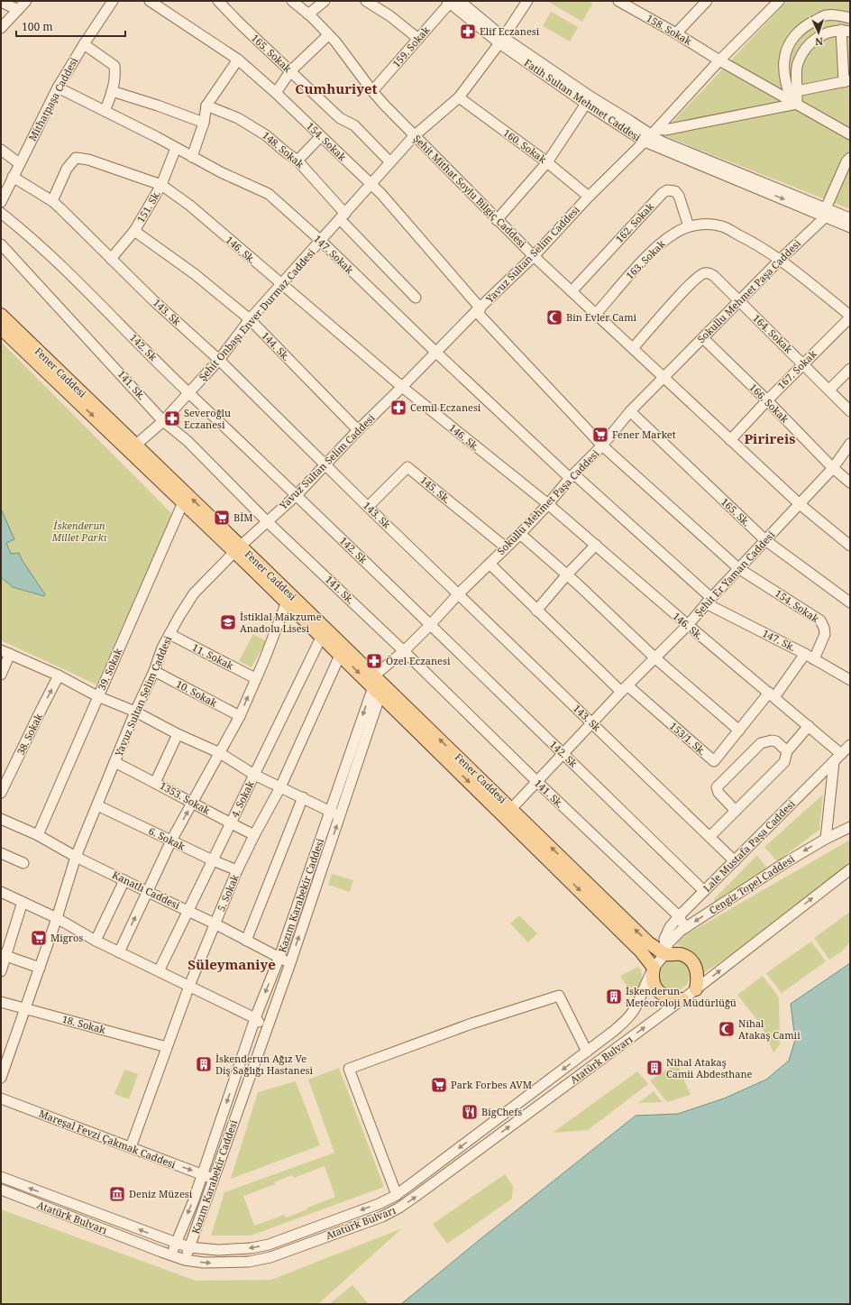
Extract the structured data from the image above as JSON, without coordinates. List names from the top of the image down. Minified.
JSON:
{"streets":{"main road":["Fener Caddesi"],"street":["158. Sokak","159. Sokak","165. Sokak","Mithatpaşa Caddesi","Fatih Sultan Mehmet Caddesi","154. Sokak","160. Sokak","148. Sokak","Şehit Mithat Soylu Bilgiç Caddesi","151. Sk.","162. Sokak","146. Sk.","147. Sokak","Yavuz Sultan Selim Caddesi","163. Sokak","Sokullu Mehmet Paşa Caddesi","143. Sk","Şehit Onbaşı Enver Durmaz Caddesi","164. Sokak","144. Sk.","142. Sk","167. Sokak","141. Sk.","166. Sokak","145. Sk.","165. Sk.","Şehit Er Yaman Caddesi","147. Sk.","11. Sokak","39. Sokak","10. Sokak","38. Sokak","153/1. Sk.","1353. Sokak","4. Sokak","6. Sokak","Lale Mustafa Paşa Caddesi","Cengiz Topel Caddesi","Kanatlı Caddesi","5. Sokak","Kazım Karabekir Caddesi","18. Sokak","Atatürk Bulvarı","Mareşal Fevzi Çakmak Caddesi"]},"crossings":[["158. Sokak","Yavuz Sultan Selim Caddesi"],["159. Sokak","Fatih Sultan Mehmet Caddesi"],["159. Sokak","Şehit Mithat Soylu Bilgiç Caddesi"],["165. Sokak","Şehit Onbaşı Enver Durmaz Caddesi"],["Mithatpaşa Caddesi","147. Sokak"],["Mithatpaşa Caddesi","143. Sk"],["Fatih Sultan Mehmet Caddesi","Yavuz Sultan Selim Caddesi"],["Fatih Sultan Mehmet Caddesi","Sokullu Mehmet Paşa Caddesi"],["Fatih Sultan Mehmet Caddesi","Şehit Onbaşı Enver Durmaz Caddesi"],["154. Sokak","Yavuz Sultan Selim Caddesi"],["154. Sokak","Sokullu Mehmet Paşa Caddesi"],["154. Sokak","Şehit Onbaşı Enver Durmaz Caddesi"],["154. Sokak","Şehit Er Yaman Caddesi"],["154. Sokak","147. Sk."],["160. Sokak","Yavuz Sultan Selim Caddesi"],["160. Sokak","Şehit Onbaşı Enver Durmaz Caddesi"],["148. Sokak","Şehit Onbaşı Enver Durmaz Caddesi"],["Şehit Mithat Soylu Bilgiç Caddesi","162. Sokak"],["Şehit Mithat Soylu Bilgiç Caddesi","Yavuz Sultan Selim Caddesi"],["Şehit Mithat Soylu Bilgiç Caddesi","163. Sokak"],["Şehit Mithat Soylu Bilgiç Caddesi","Sokullu Mehmet Paşa Caddesi"],["Şehit Mithat Soylu Bilgiç Caddesi","Şehit Onbaşı Enver Durmaz Caddesi"],["Şehit Mithat Soylu Bilgiç Caddesi","164. Sokak"],["Şehit Mithat Soylu Bilgiç Caddesi","167. Sokak"],["Şehit Mithat Soylu Bilgiç Caddesi","Şehit Er Yaman Caddesi"],["151. Sk.","146. Sk."],["151. Sk.","147. Sokak"],["151. Sk.","143. Sk"],["151. Sk.","144. Sk."],["162. Sokak","163. Sokak"],["146. Sk.","Yavuz Sultan Selim Caddesi"],["146. Sk.","Sokullu Mehmet Paşa Caddesi"],["146. Sk.","143. Sk"],["146. Sk.","Şehit Onbaşı Enver Durmaz Caddesi"],["146. Sk.","Şehit Er Yaman Caddesi"],["146. Sk.","153/1. Sk."],["146. Sk.","Lale Mustafa Paşa Caddesi"],["147. Sokak","Yavuz Sultan Selim Caddesi"],["147. Sokak","Sokullu Mehmet Paşa Caddesi"],["147. Sokak","Şehit Onbaşı Enver Durmaz Caddesi"],["147. Sokak","147. Sk."],["Yavuz Sultan Selim Caddesi","143. Sk"],["Yavuz Sultan Selim Caddesi","144. Sk."],["Yavuz Sultan Selim Caddesi","142. Sk"],["Yavuz Sultan Selim Caddesi","Fener Caddesi"],["Yavuz Sultan Selim Caddesi","141. Sk."],["Yavuz Sultan Selim Caddesi","11. Sokak"],["Yavuz Sultan Selim Caddesi","10. Sokak"],["Yavuz Sultan Selim Caddesi","1353. Sokak"],["Yavuz Sultan Selim Caddesi","6. Sokak"],["Yavuz Sultan Selim Caddesi","Kanatlı Caddesi"],["Yavuz Sultan Selim Caddesi","18. Sokak"],["163. Sokak","Sokullu Mehmet Paşa Caddesi"],["163. Sokak","167. Sokak"],["Sokullu Mehmet Paşa Caddesi","143. Sk"],["Sokullu Mehmet Paşa Caddesi","164. Sokak"],["Sokullu Mehmet Paşa Caddesi","142. Sk"],["Sokullu Mehmet Paşa Caddesi","Fener Caddesi"],["Sokullu Mehmet Paşa Caddesi","141. Sk."],["Sokullu Mehmet Paşa Caddesi","166. Sokak"],["Sokullu Mehmet Paşa Caddesi","145. Sk."],["Sokullu Mehmet Paşa Caddesi","165. Sk."],["Sokullu Mehmet Paşa Caddesi","147. Sk."],["Sokullu Mehmet Paşa Caddesi","Kazım Karabekir Caddesi"],["143. Sk","Şehit Onbaşı Enver Durmaz Caddesi"],["143. Sk","145. Sk."],["143. Sk","Şehit Er Yaman Caddesi"],["143. Sk","Lale Mustafa Paşa Caddesi"],["Şehit Onbaşı Enver Durmaz Caddesi","144. Sk."],["Şehit Onbaşı Enver Durmaz Caddesi","142. Sk"],["Şehit Onbaşı Enver Durmaz Caddesi","Fener Caddesi"],["Şehit Onbaşı Enver Durmaz Caddesi","141. Sk."],["164. Sokak","167. Sokak"],["142. Sk","Şehit Er Yaman Caddesi"],["142. Sk","Lale Mustafa Paşa Caddesi"],["167. Sokak","166. Sokak"],["Fener Caddesi","Şehit Er Yaman Caddesi"],["Fener Caddesi","39. Sokak"],["Fener Caddesi","4. Sokak"],["Fener Caddesi","Lale Mustafa Paşa Caddesi"],["Fener Caddesi","Cengiz Topel Caddesi"],["Fener Caddesi","5. Sokak"],["Fener Caddesi","Kazım Karabekir Caddesi"],["Fener Caddesi","Atatürk Bulvarı"],["141. Sk.","Şehit Er Yaman Caddesi"],["141. Sk.","Lale Mustafa Paşa Caddesi"],["141. Sk.","Cengiz Topel Caddesi"],["166. Sokak","Şehit Er Yaman Caddesi"],["165. Sk.","Şehit Er Yaman Caddesi"],["Şehit Er Yaman Caddesi","147. Sk."],["Şehit Er Yaman Caddesi","153/1. Sk."],["147. Sk.","153/1. Sk."],["39. Sokak","Kanatlı Caddesi"],["1353. Sokak","4. Sokak"],["1353. Sokak","5. Sokak"],["4. Sokak","6. Sokak"],["4. Sokak","Kanatlı Caddesi"],["6. Sokak","5. Sokak"],["Lale Mustafa Paşa Caddesi","Cengiz Topel Caddesi"],["Lale Mustafa Paşa Caddesi","Atatürk Bulvarı"],["Cengiz Topel Caddesi","Atatürk Bulvarı"],["Kanatlı Caddesi","5. Sokak"],["Kanatlı Caddesi","Kazım Karabekir Caddesi"],["5. Sokak","18. Sokak"],["5. Sokak","Mareşal Fevzi Çakmak Caddesi"],["Kazım Karabekir Caddesi","Atatürk Bulvarı"],["Kazım Karabekir Caddesi","Mareşal Fevzi Çakmak Caddesi"]],"one_way":["38. Sokak"],"districts":["Cumhuriyet","Pirireis","Süleymaniye"],"parks":["İskenderun Millet Parkı"],"places":{"pharmacy":["Elif Eczanesi","Cemil Eczanesi","Severoğlu Eczanesi","Özel Eczanesi"],"mosque":["Bin Evler Cami","Nihal Atakaş Camii"],"supermarket":["Fener Market","BİM","Migros","Park Forbes AVM"],"school or university":["İstiklal Makzume Anadolu Lisesi"],"building":["İskenderun Meteoroloji Müdürlüğü","İskenderun Ağız Ve Diş Sağlığı Hastanesi","Nihal Atakaş Camii Abdesthane"],"restaurant":["BigChefs"],"museum":["Deniz Müzesi"]},"scale_bar":"100 m","north":"bottom"}
